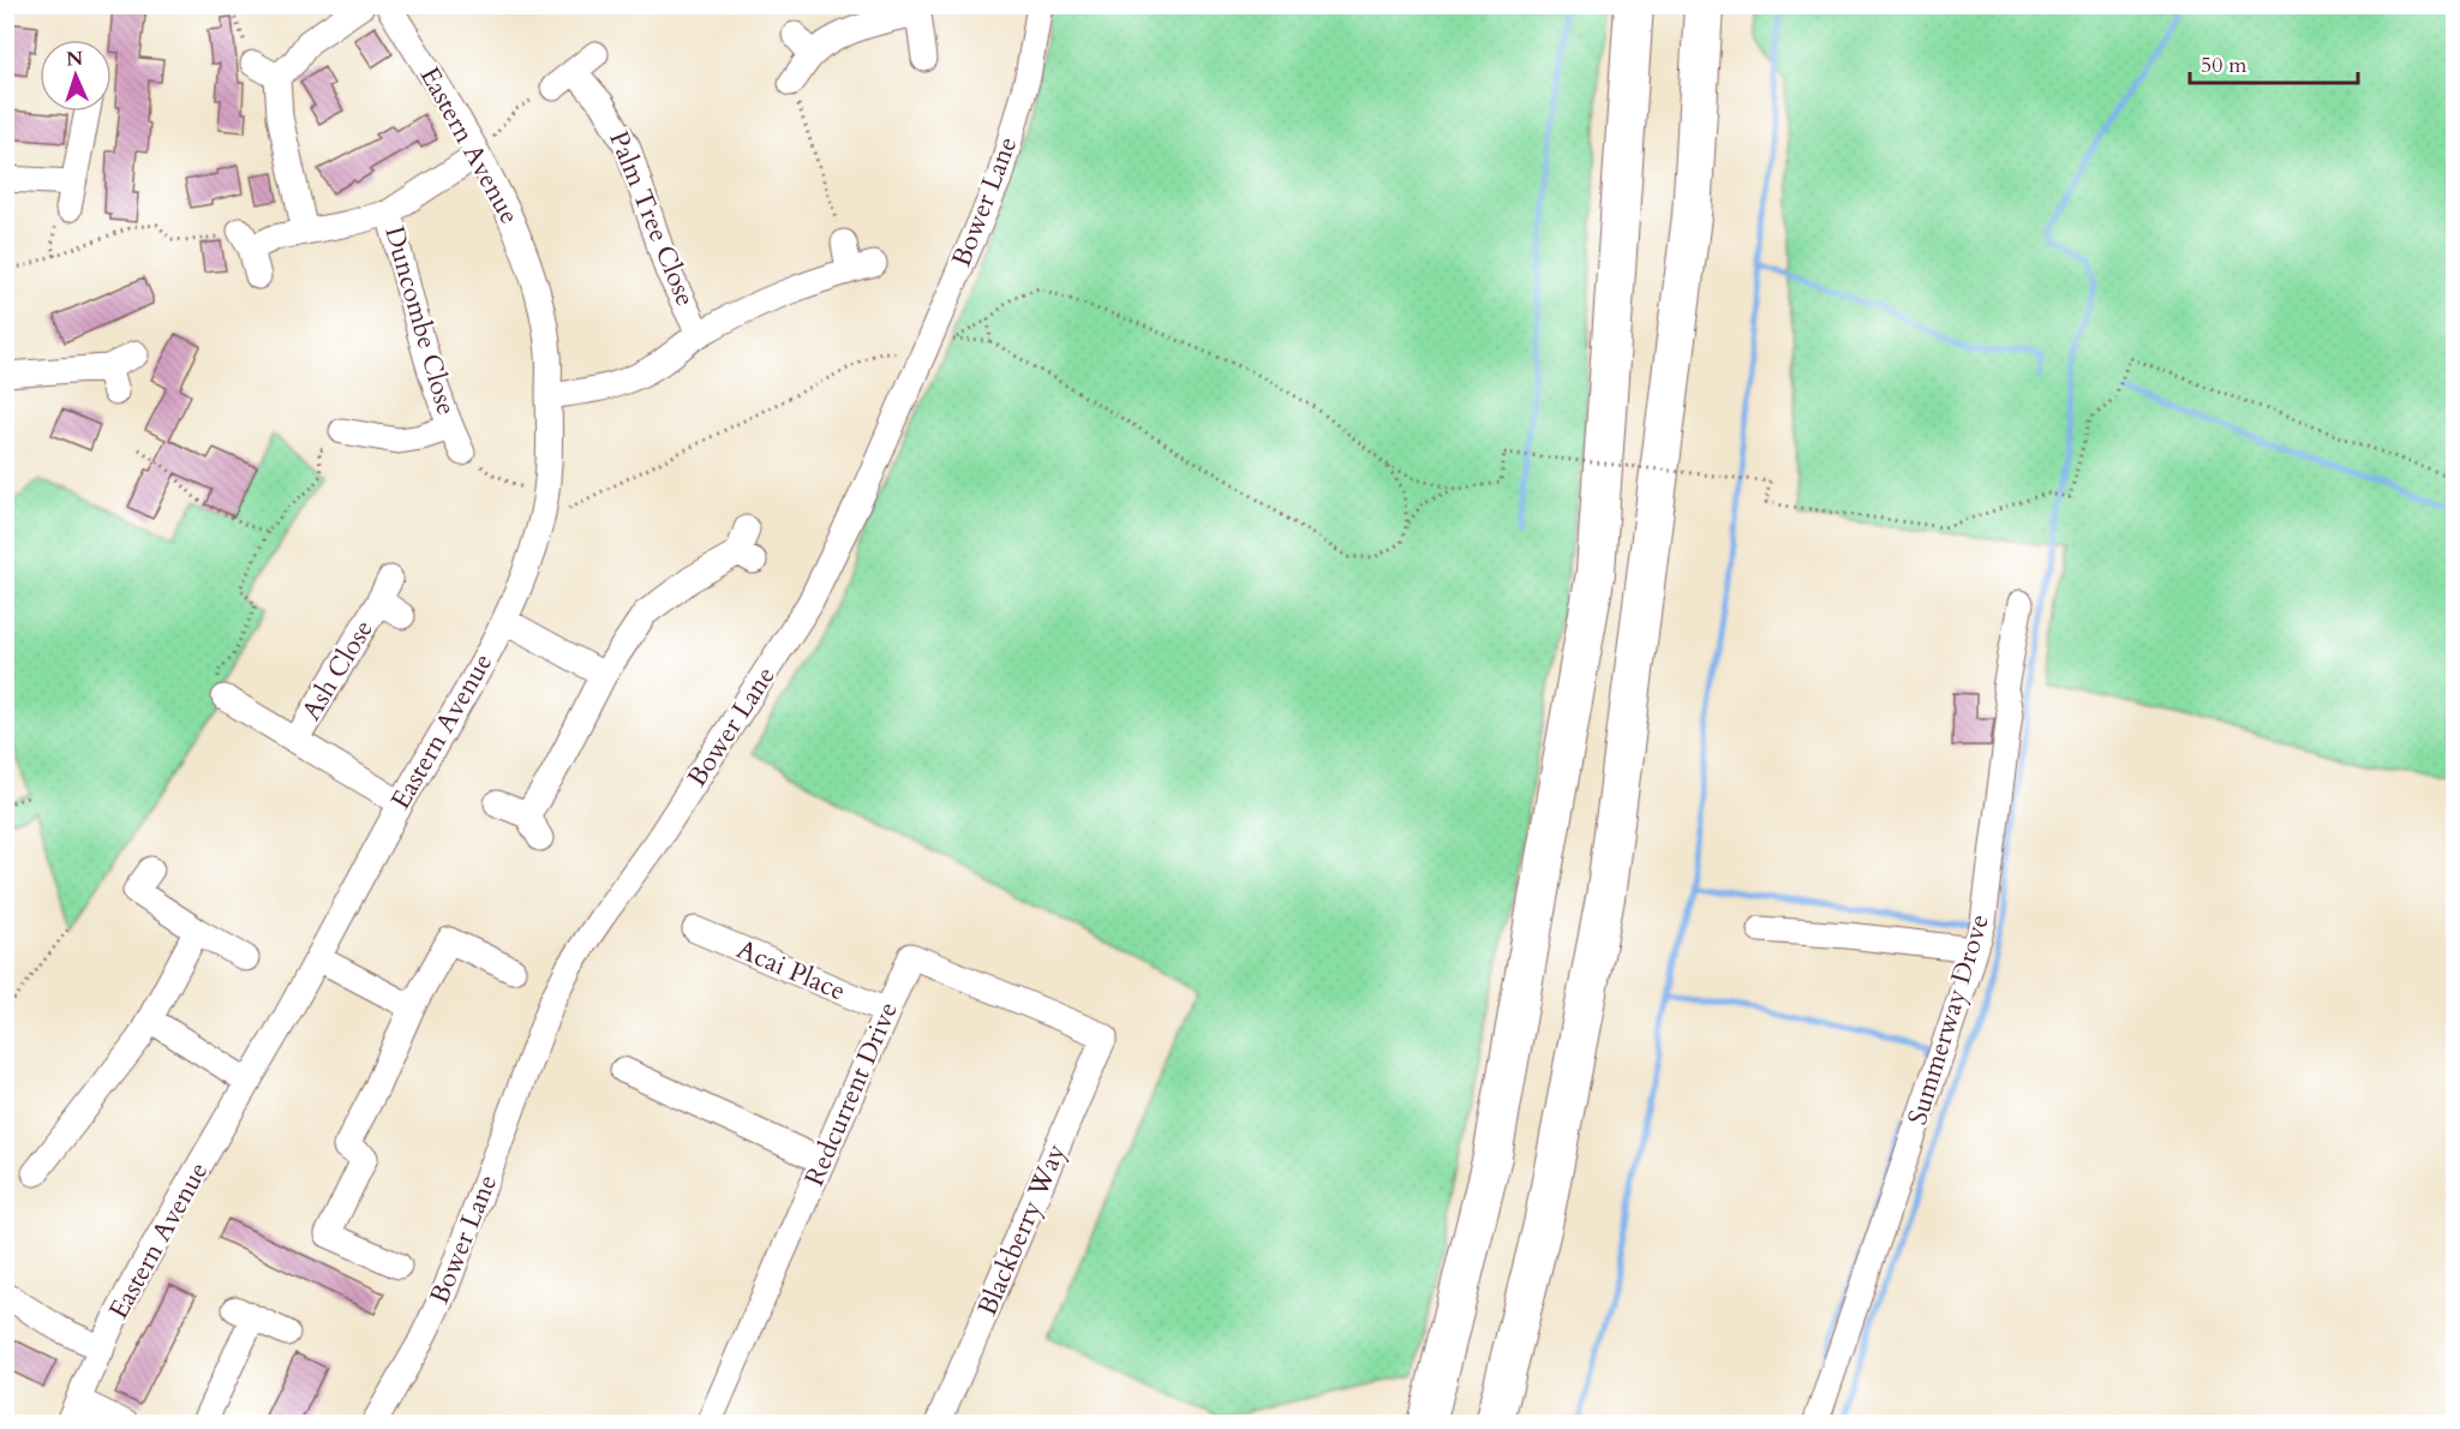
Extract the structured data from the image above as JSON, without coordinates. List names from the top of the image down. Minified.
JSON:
{"streets":{"street":["Eastern Avenue","Bower Lane","Palm Tree Close","Duncombe Close","Ash Close","Acai Place","Summerway Drove","Redcurrent Drive","Blackberry Way"]},"crossings":[["Eastern Avenue","Ash Close"],["Acai Place","Redcurrent Drive"],["Redcurrent Drive","Blackberry Way"]],"scale_bar":"50 m","north":"top"}
